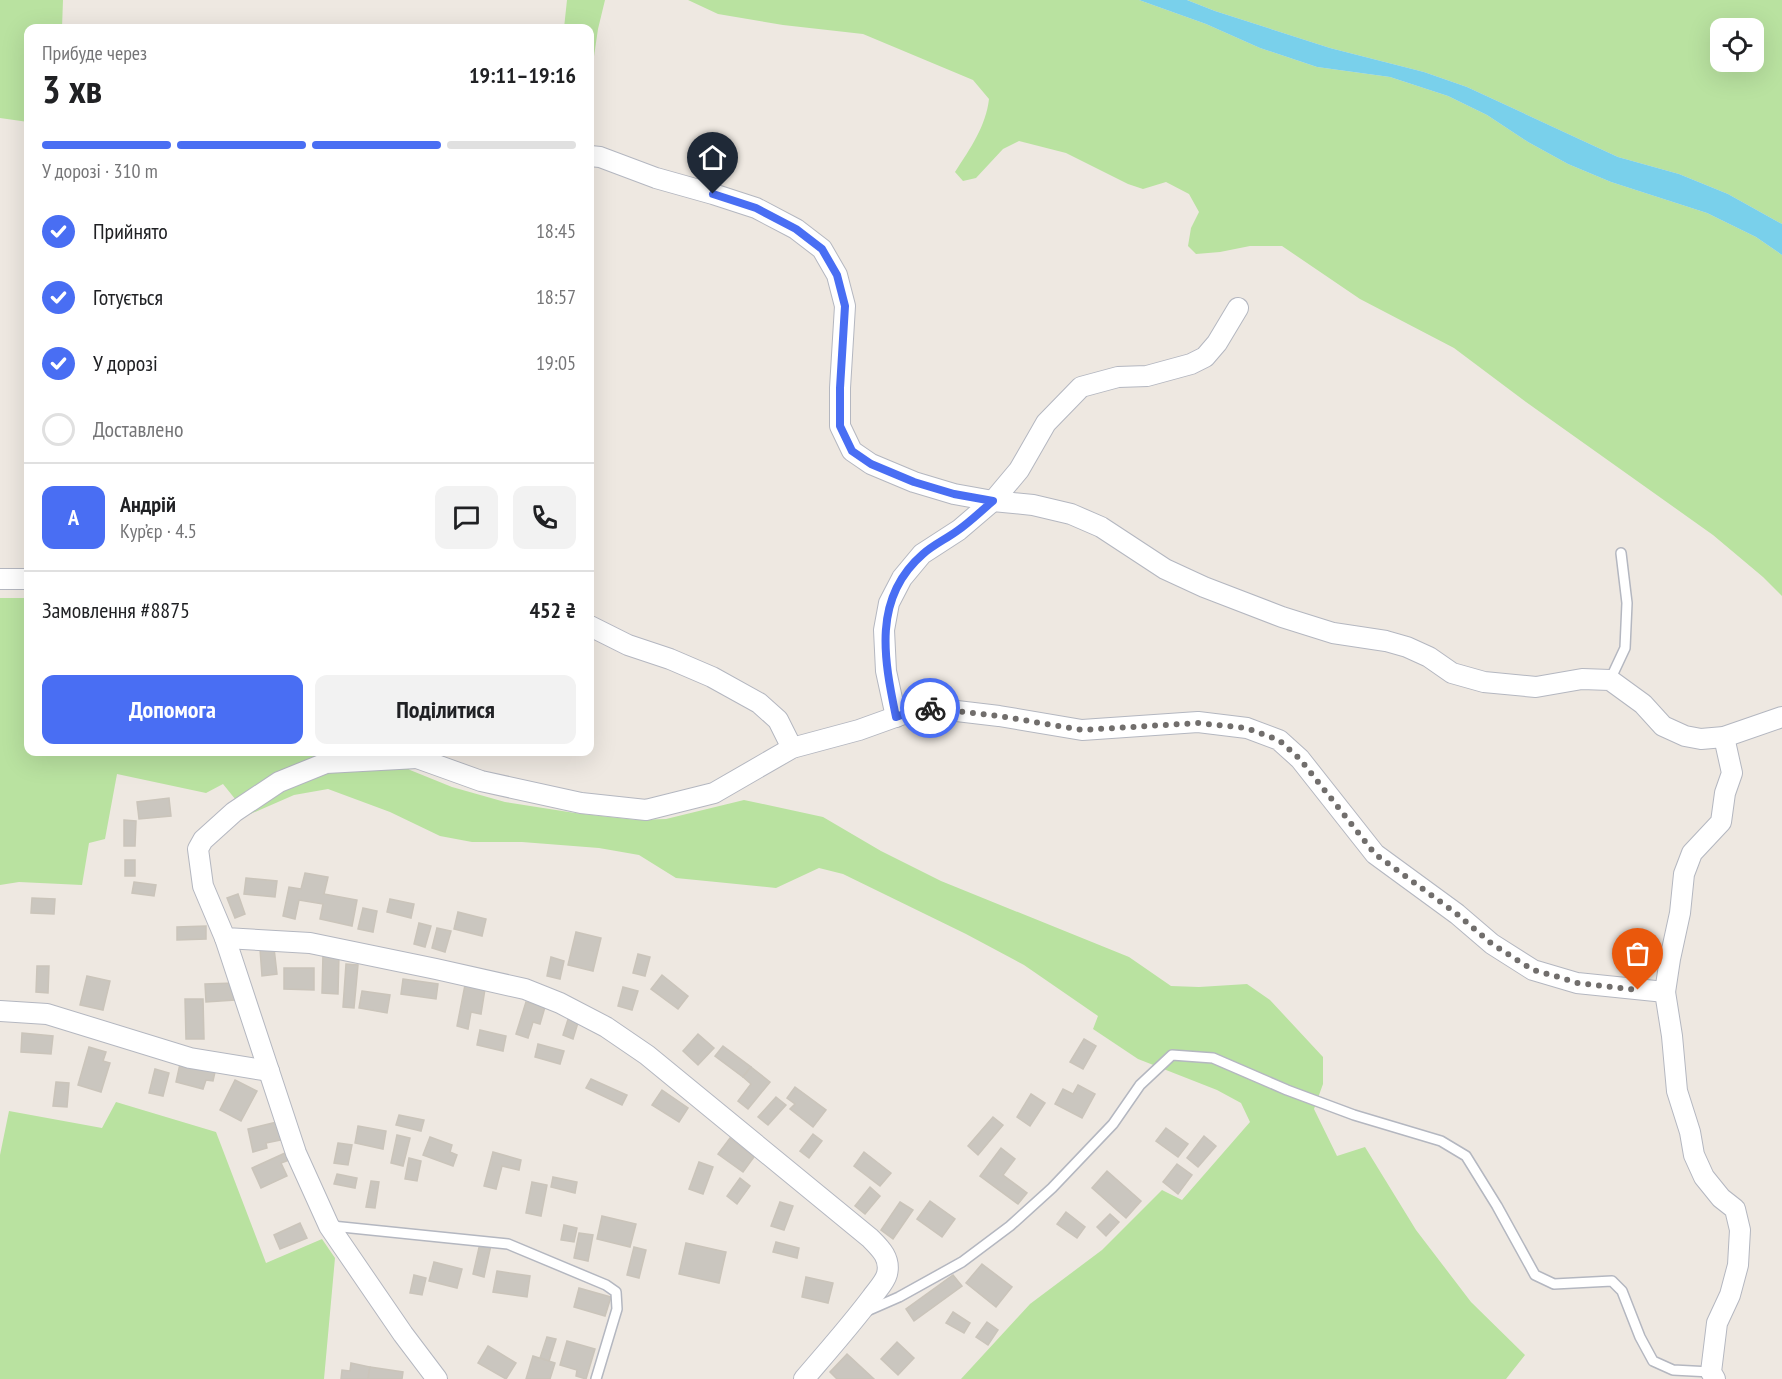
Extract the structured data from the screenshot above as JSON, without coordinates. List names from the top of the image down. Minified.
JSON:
{"page":{"heading":["3 хв","Прибуде через","19:11–19:16"],"panel":["Андрій","Кур’єр · 4.5","Замовлення #8875","452 ₴"],"bar":"У дорозі · 310 m","list":[["Прийнято","18:45"],["Готується","18:57"],["У дорозі","19:05"],"Доставлено"],"round":"А","buttons":["Допомога","Поділитися"]}}
